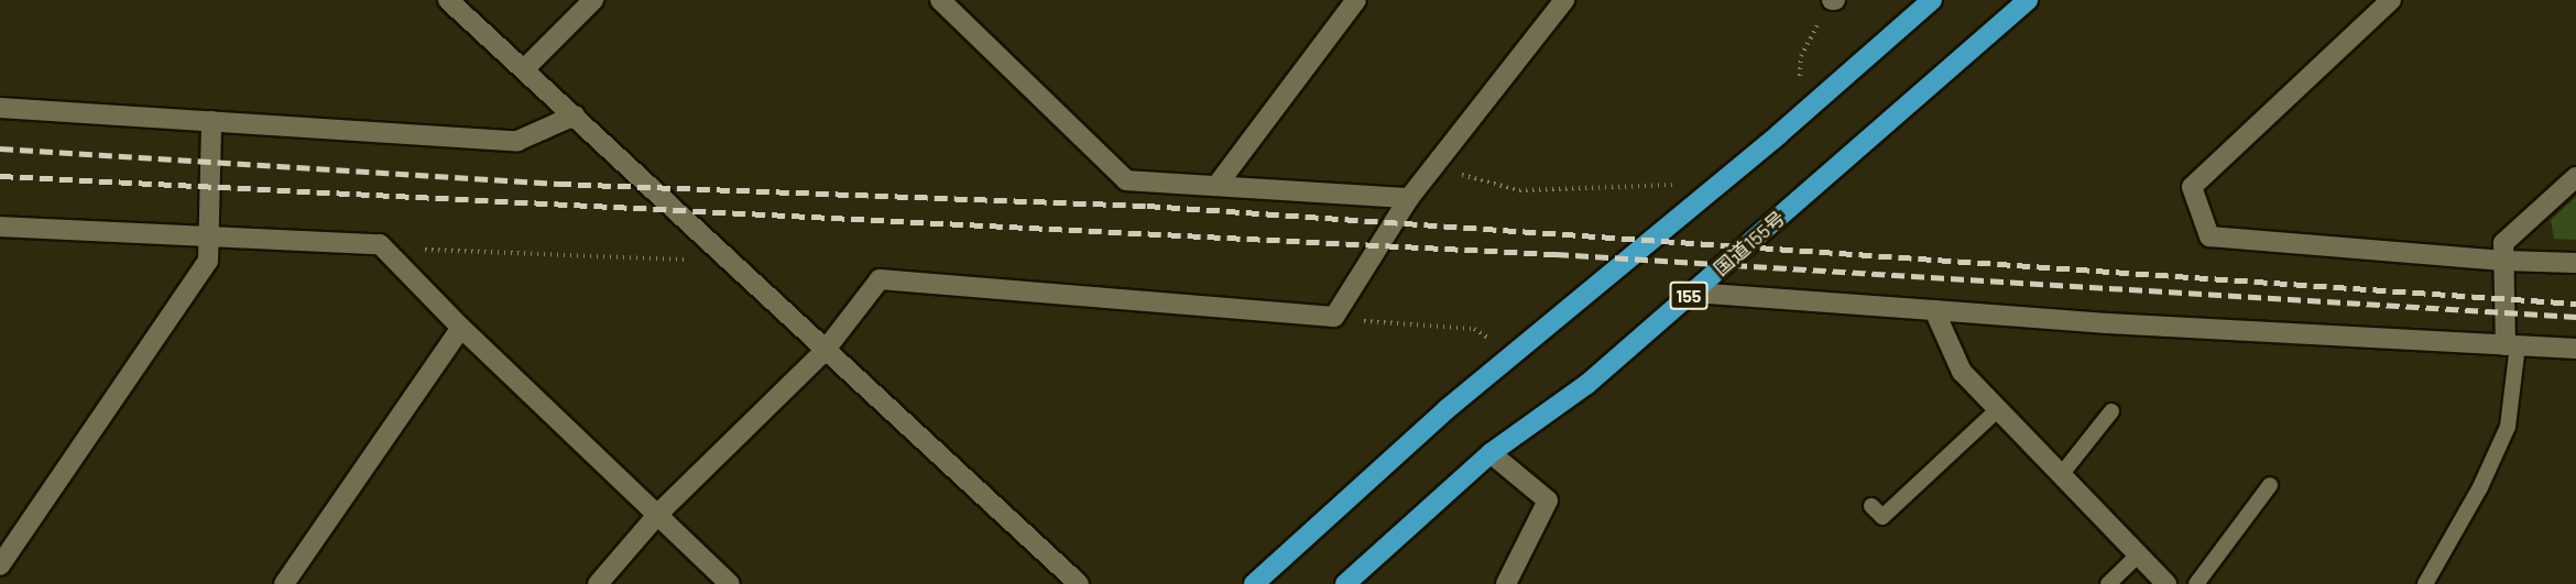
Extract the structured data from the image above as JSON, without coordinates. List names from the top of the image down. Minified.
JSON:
{"streets":{"highway":["国道155号","155"]}}
